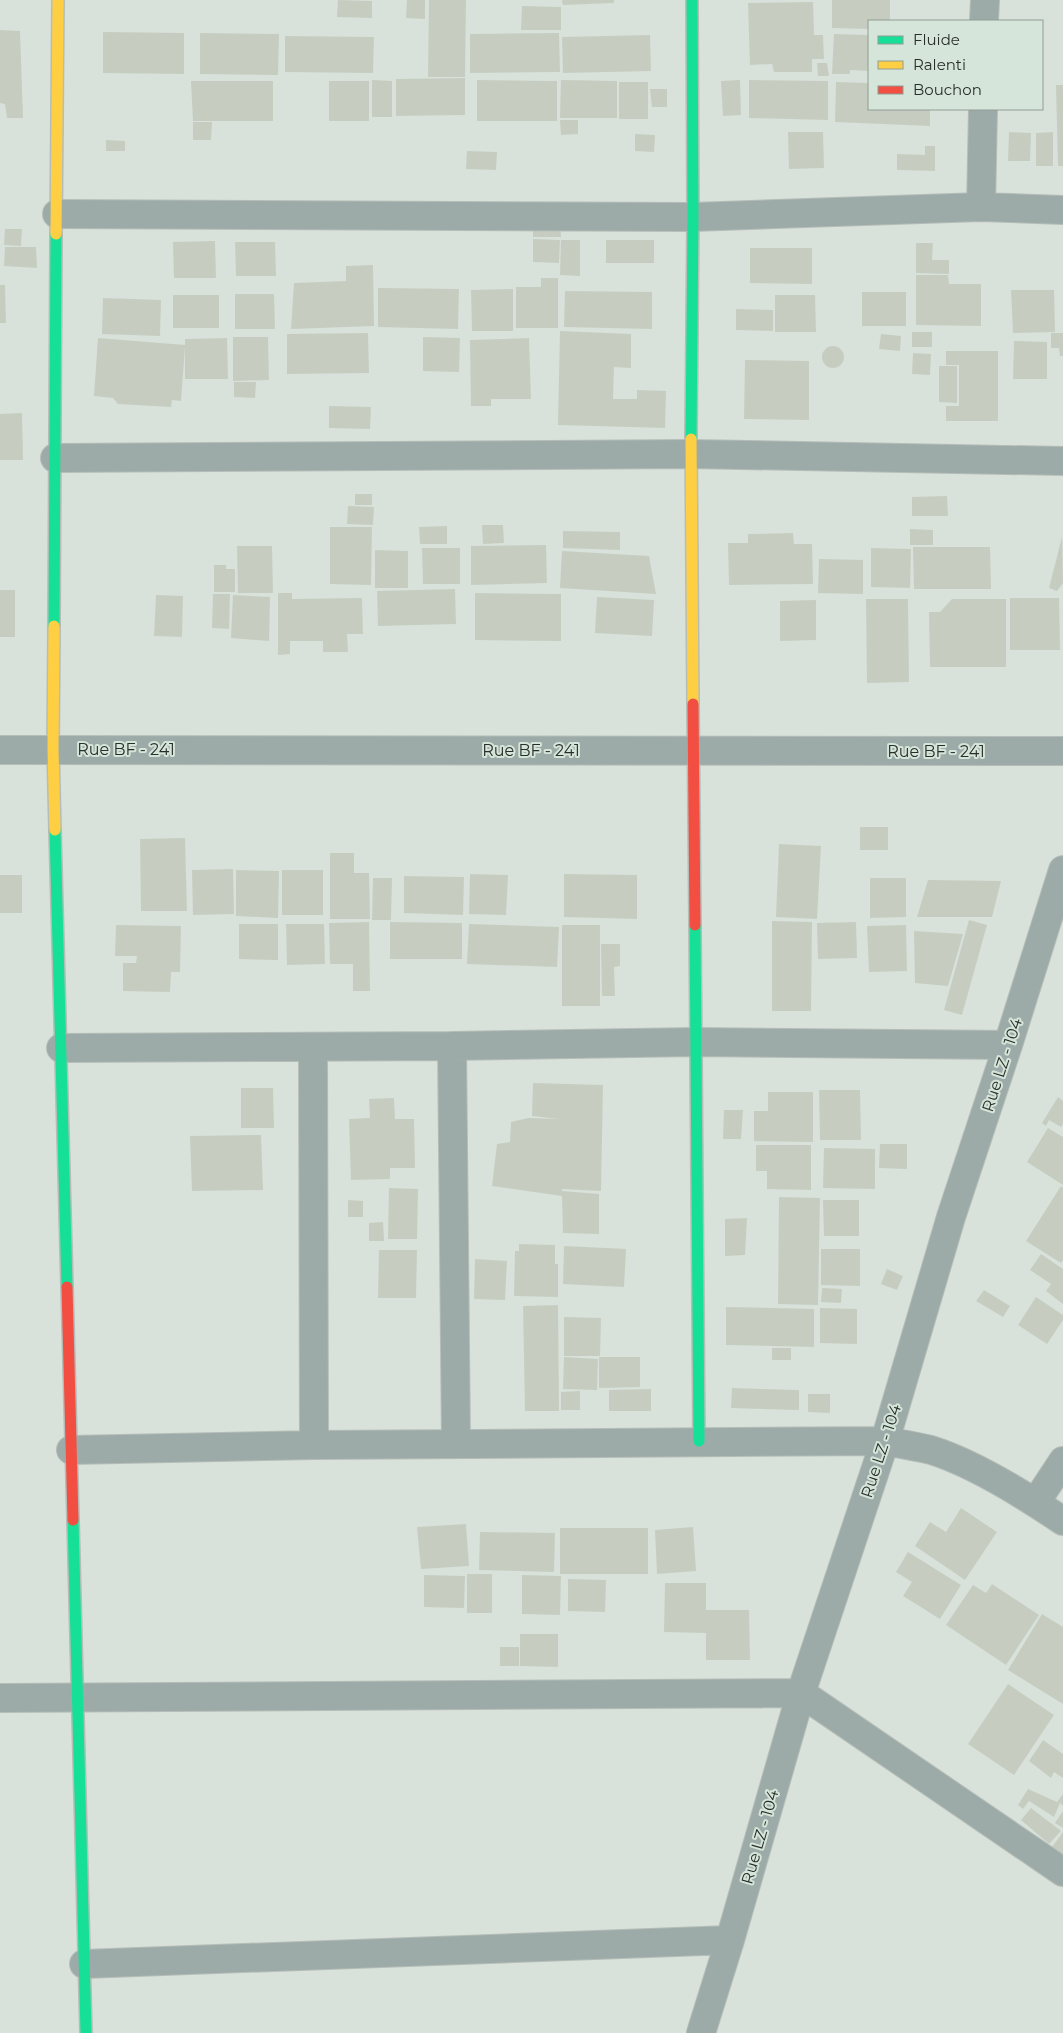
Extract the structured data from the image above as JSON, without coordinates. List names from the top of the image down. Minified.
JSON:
{"streets":{"street":["Rue BF - 241","Rue LZ - 104"]},"legend":["Fluide","Ralenti","Bouchon"]}
